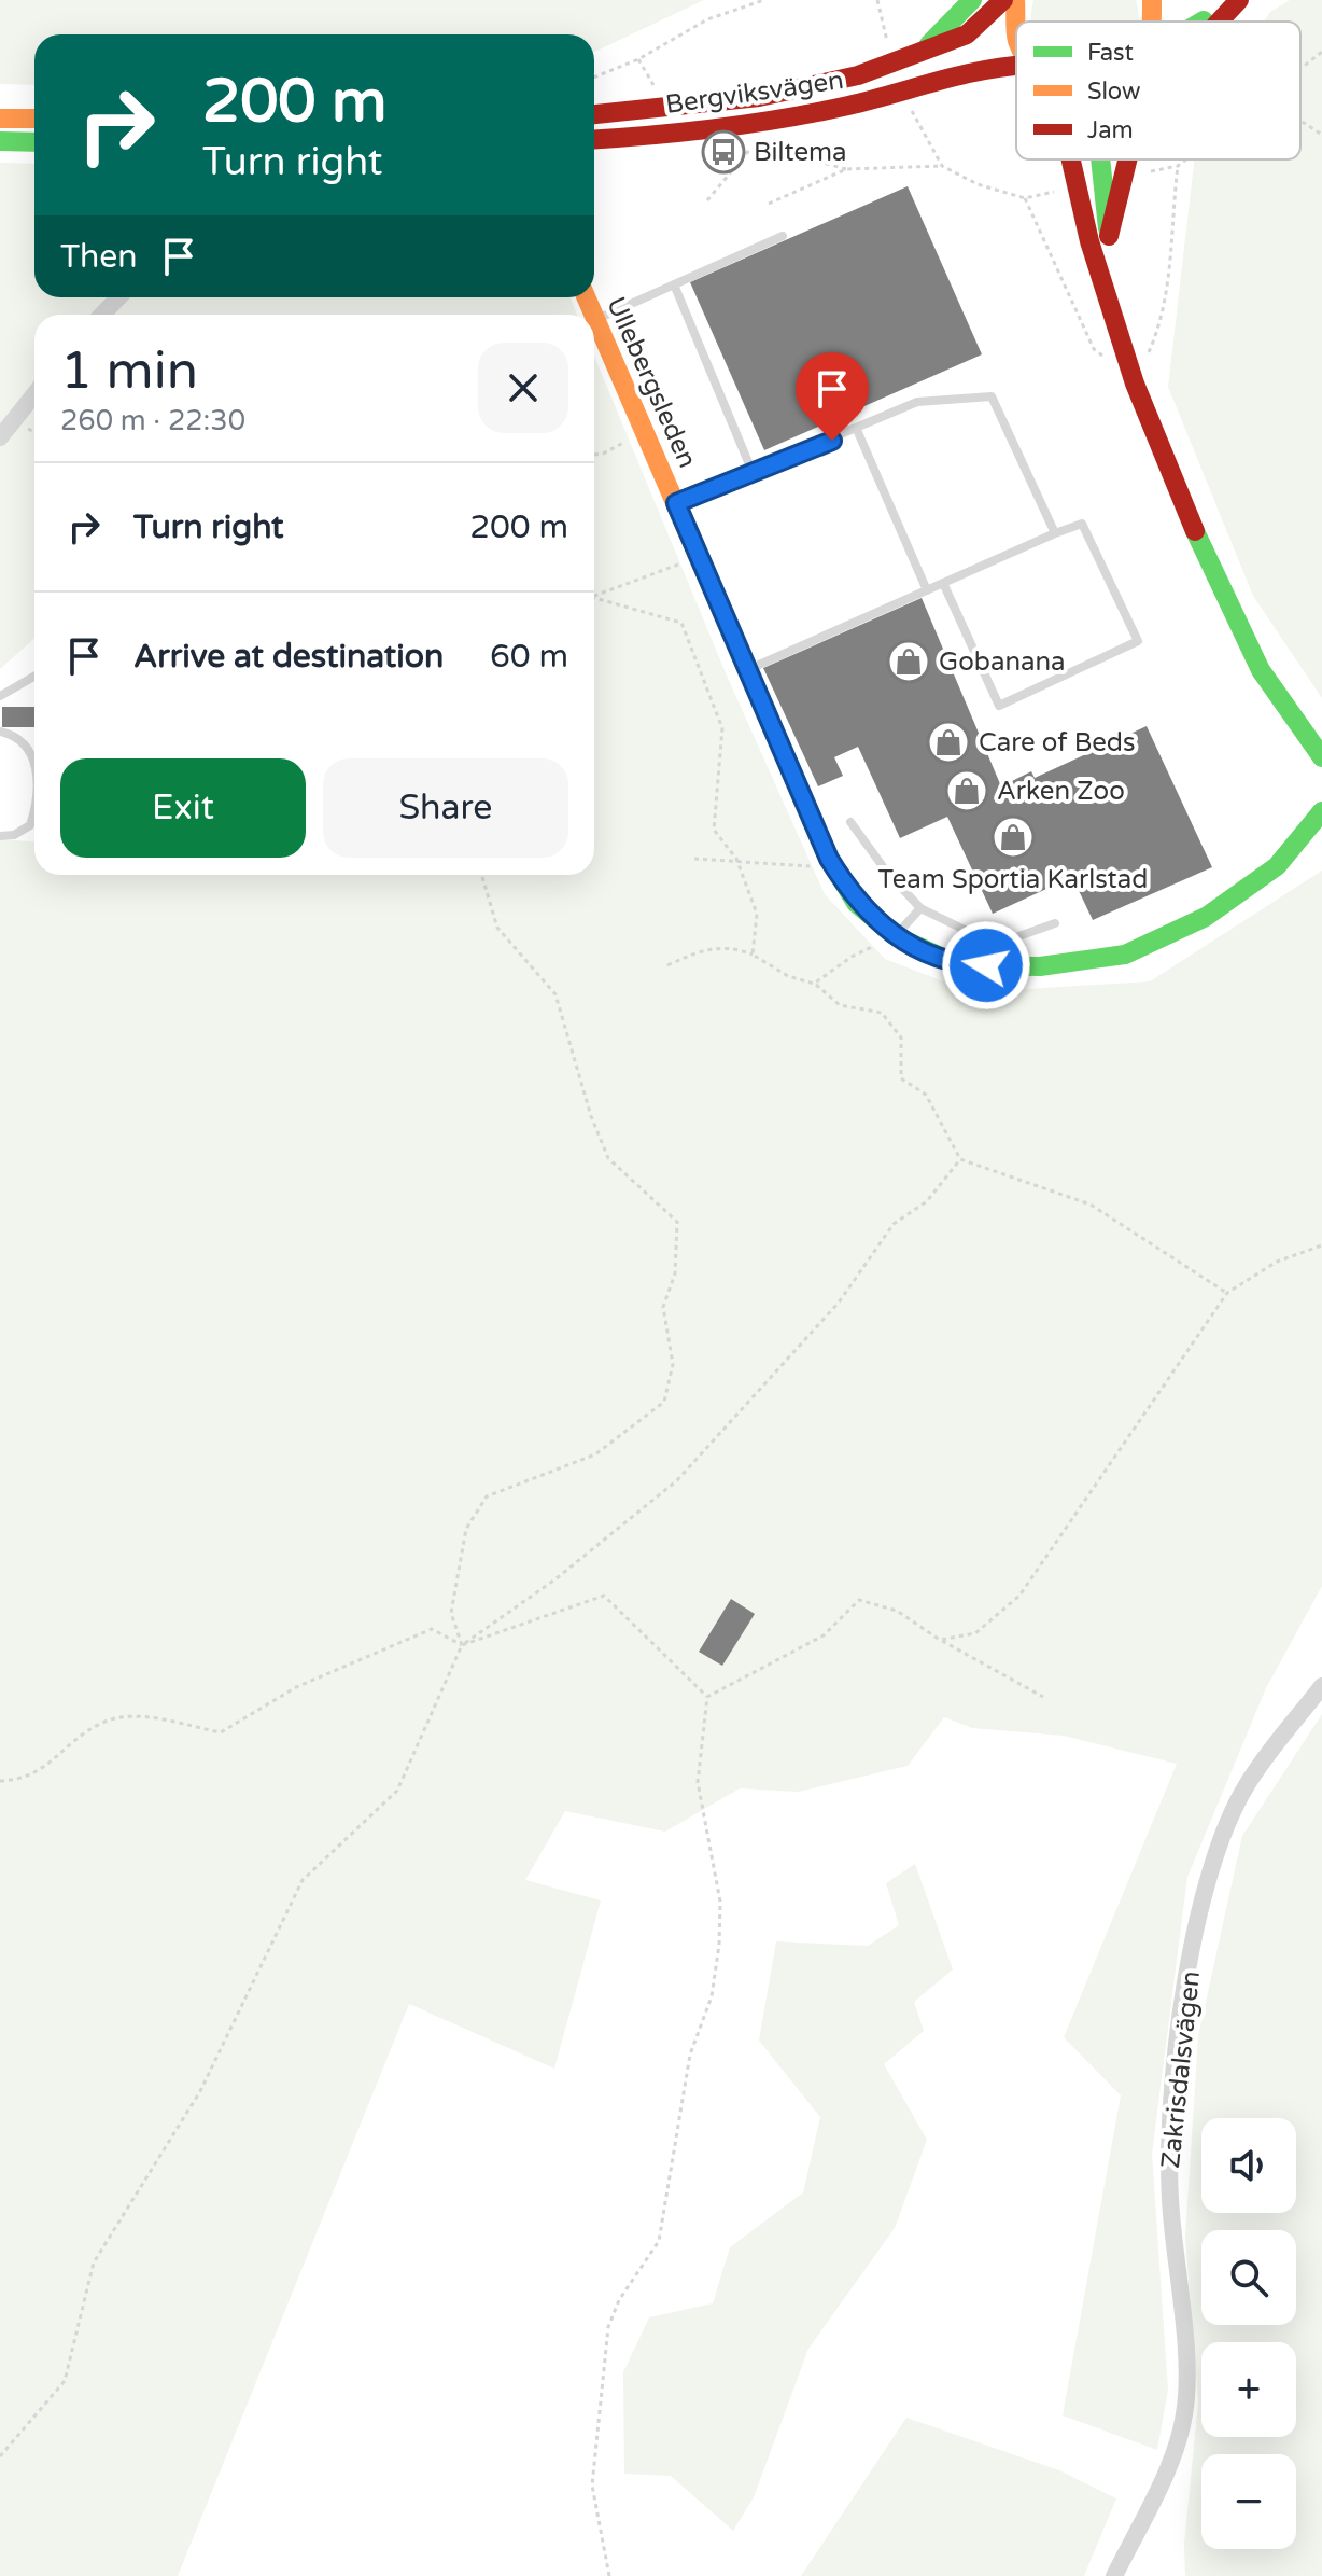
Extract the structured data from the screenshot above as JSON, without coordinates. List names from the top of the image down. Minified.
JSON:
{"streets":{"main road":["Bergviksvägen","Ullebergsleden"],"street":["Zakrisdalsvägen"]},"places":{"bus stop":["Biltema"],"shop":["Gobanana","Care of Beds","Arken Zoo","Team Sportia Karlstad"]},"legend":["Fast","Slow","Jam"],"page":{"turn":["200 m","Turn right"],"then":"Then","heading":["1 min","260 m · 22:30"],"list":[{"name":"Turn right","value":"200 m"},{"name":"Arrive at destination","value":"60 m"}],"buttons":["Exit","Share"],"map_buttons":["+","−"]}}
